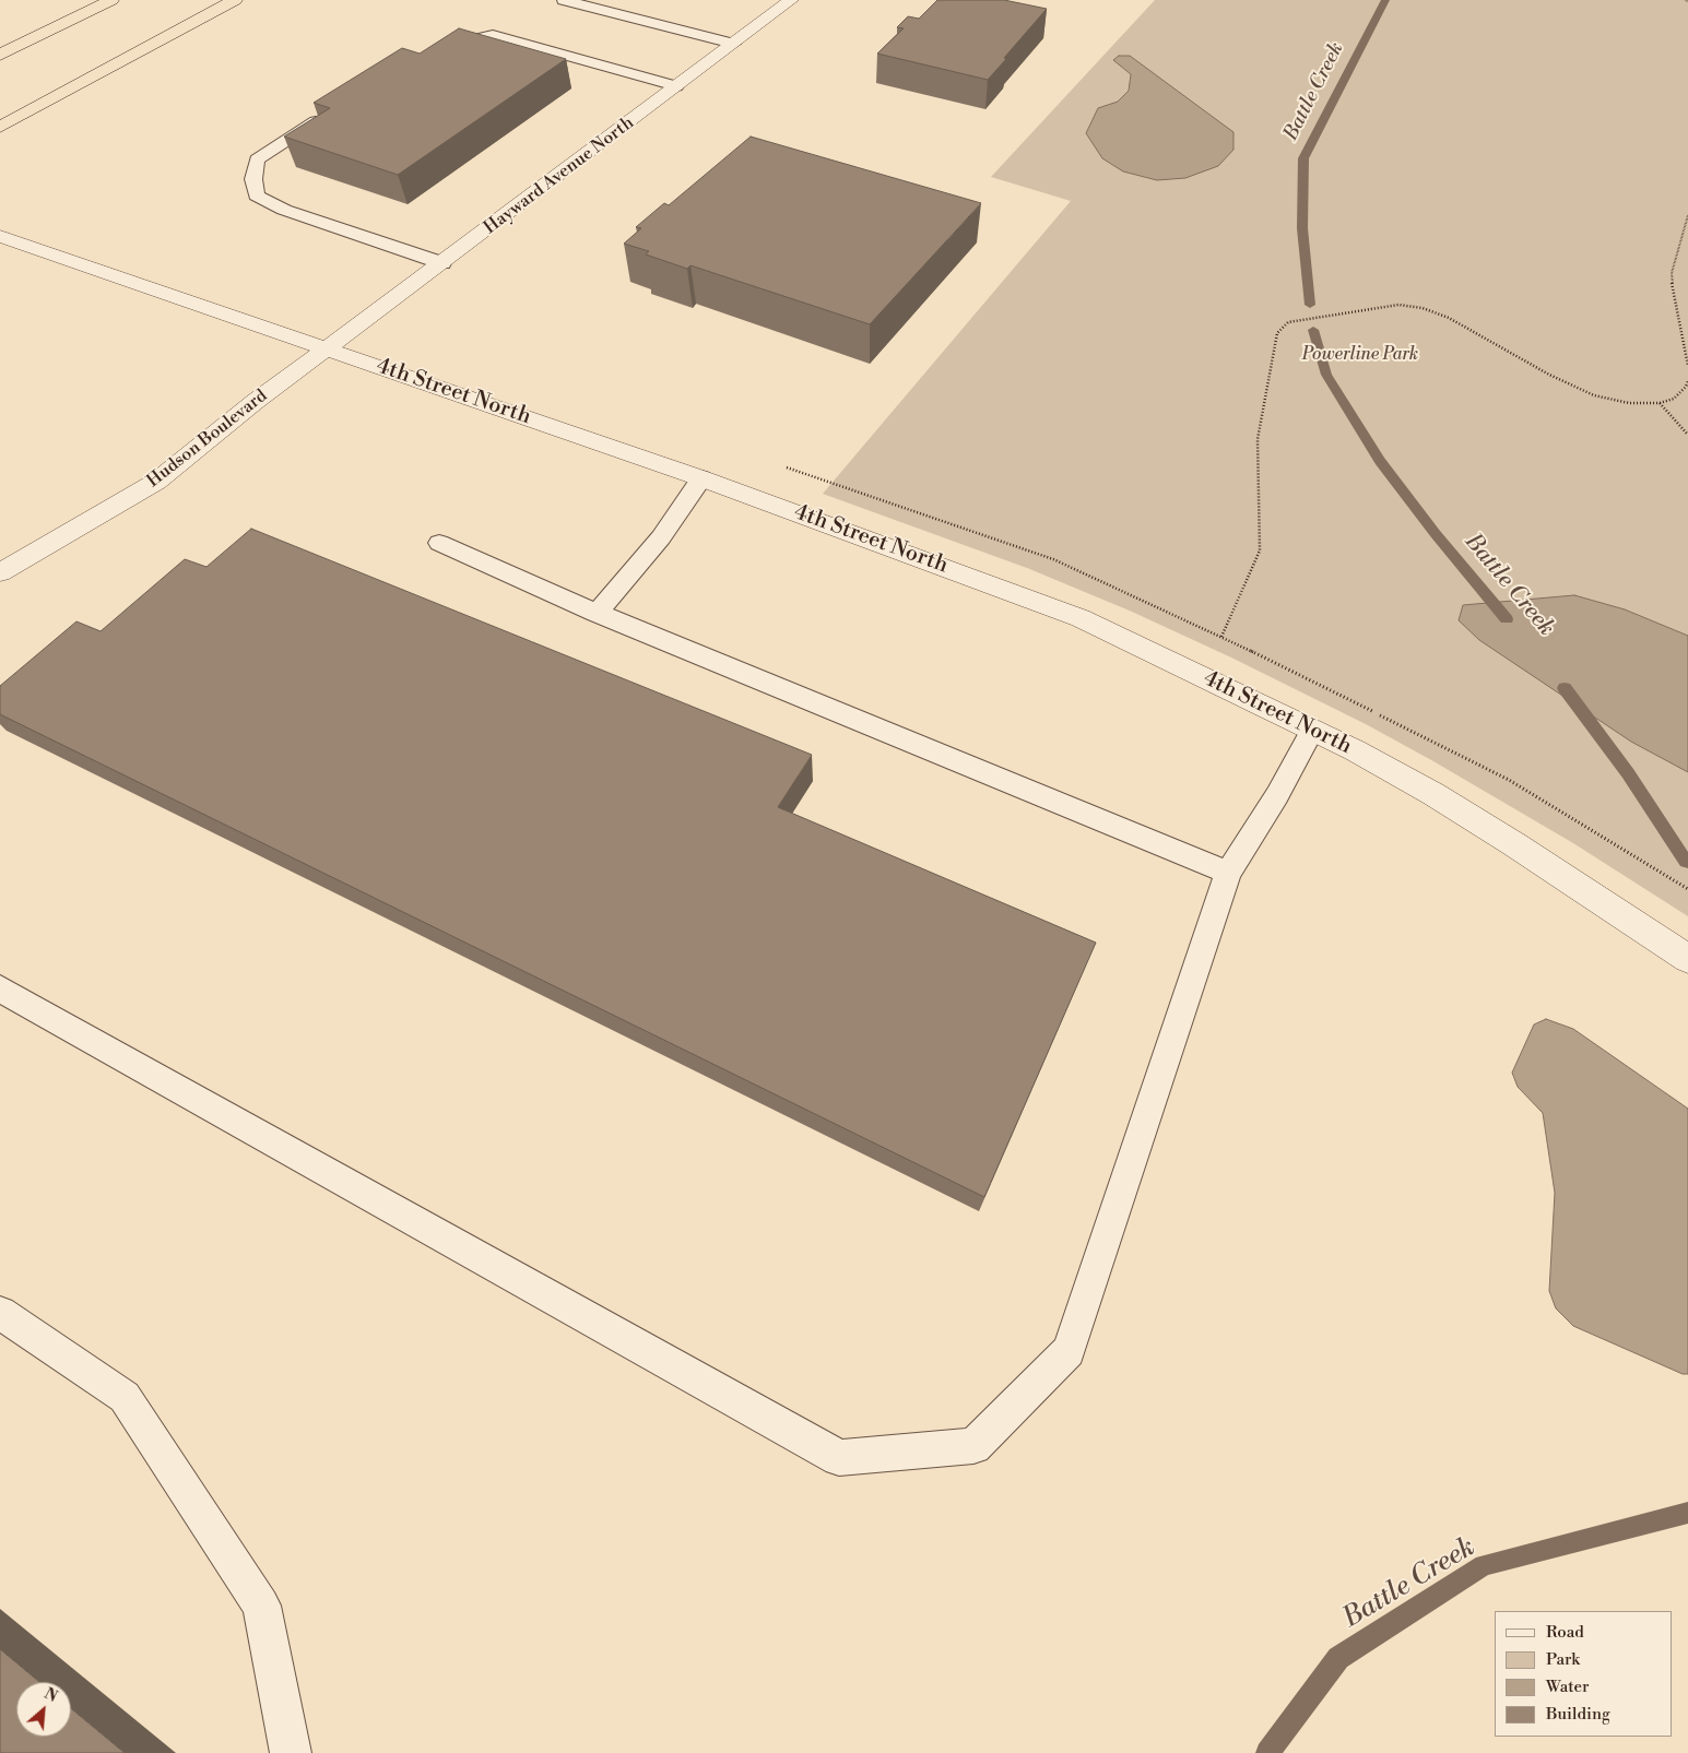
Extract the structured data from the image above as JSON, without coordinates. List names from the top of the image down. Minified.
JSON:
{"streets":{"street":["Hayward Avenue North","4th Street North","Hudson Boulevard"]},"crossings":[["Hayward Avenue North","4th Street North"],["Hayward Avenue North","Hudson Boulevard"],["4th Street North","Hudson Boulevard"]],"water":["Battle Creek"],"parks":["Powerline Park"],"legend":["Road","Park","Water","Building"],"north":"top right"}
